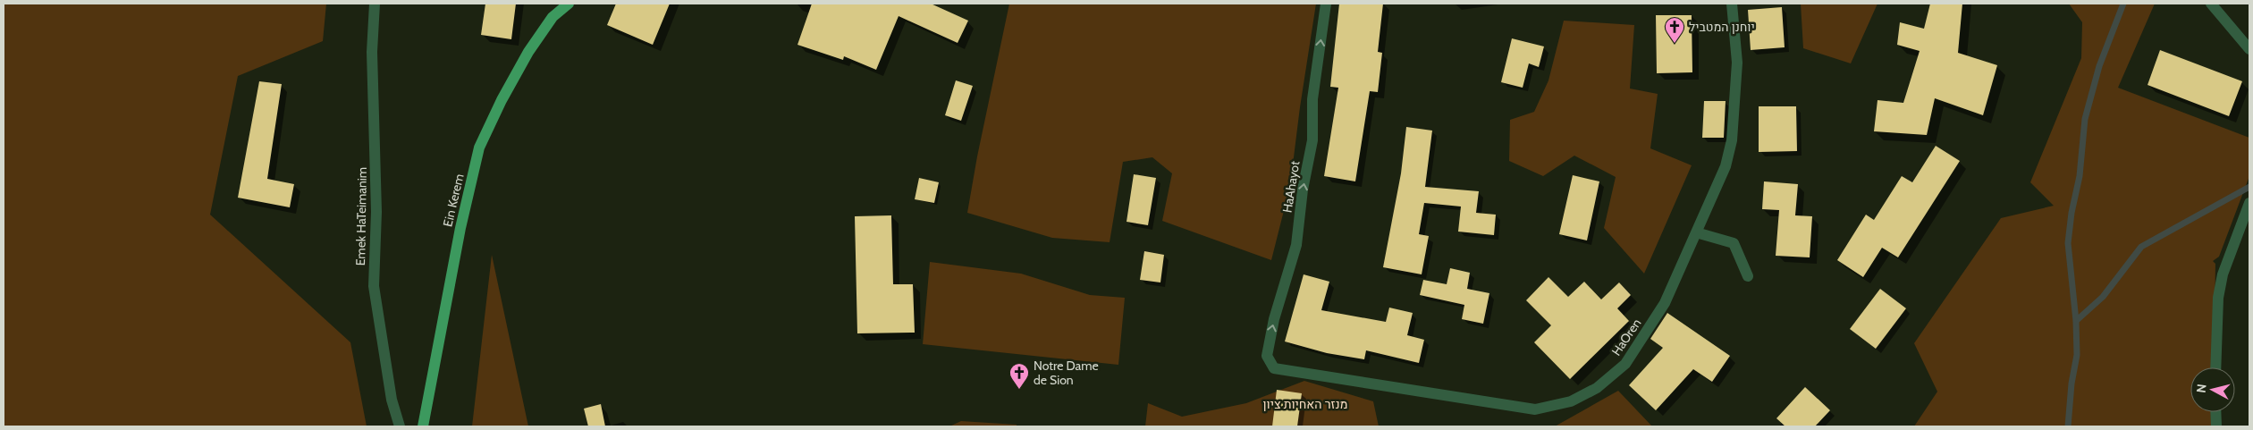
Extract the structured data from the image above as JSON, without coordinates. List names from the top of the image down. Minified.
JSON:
{"streets":{"main road":["Ein Kerem"],"street":["HaAhayot","Emek HaTeimanim","HaOren"]},"crossings":[["HaAhayot","HaOren"]],"one_way":["HaAhayot"],"parks":["מנזר האחיות ציון"],"places":{"church":["יוחנן המטביל","Notre Dame de Sion"]},"north":"left"}
